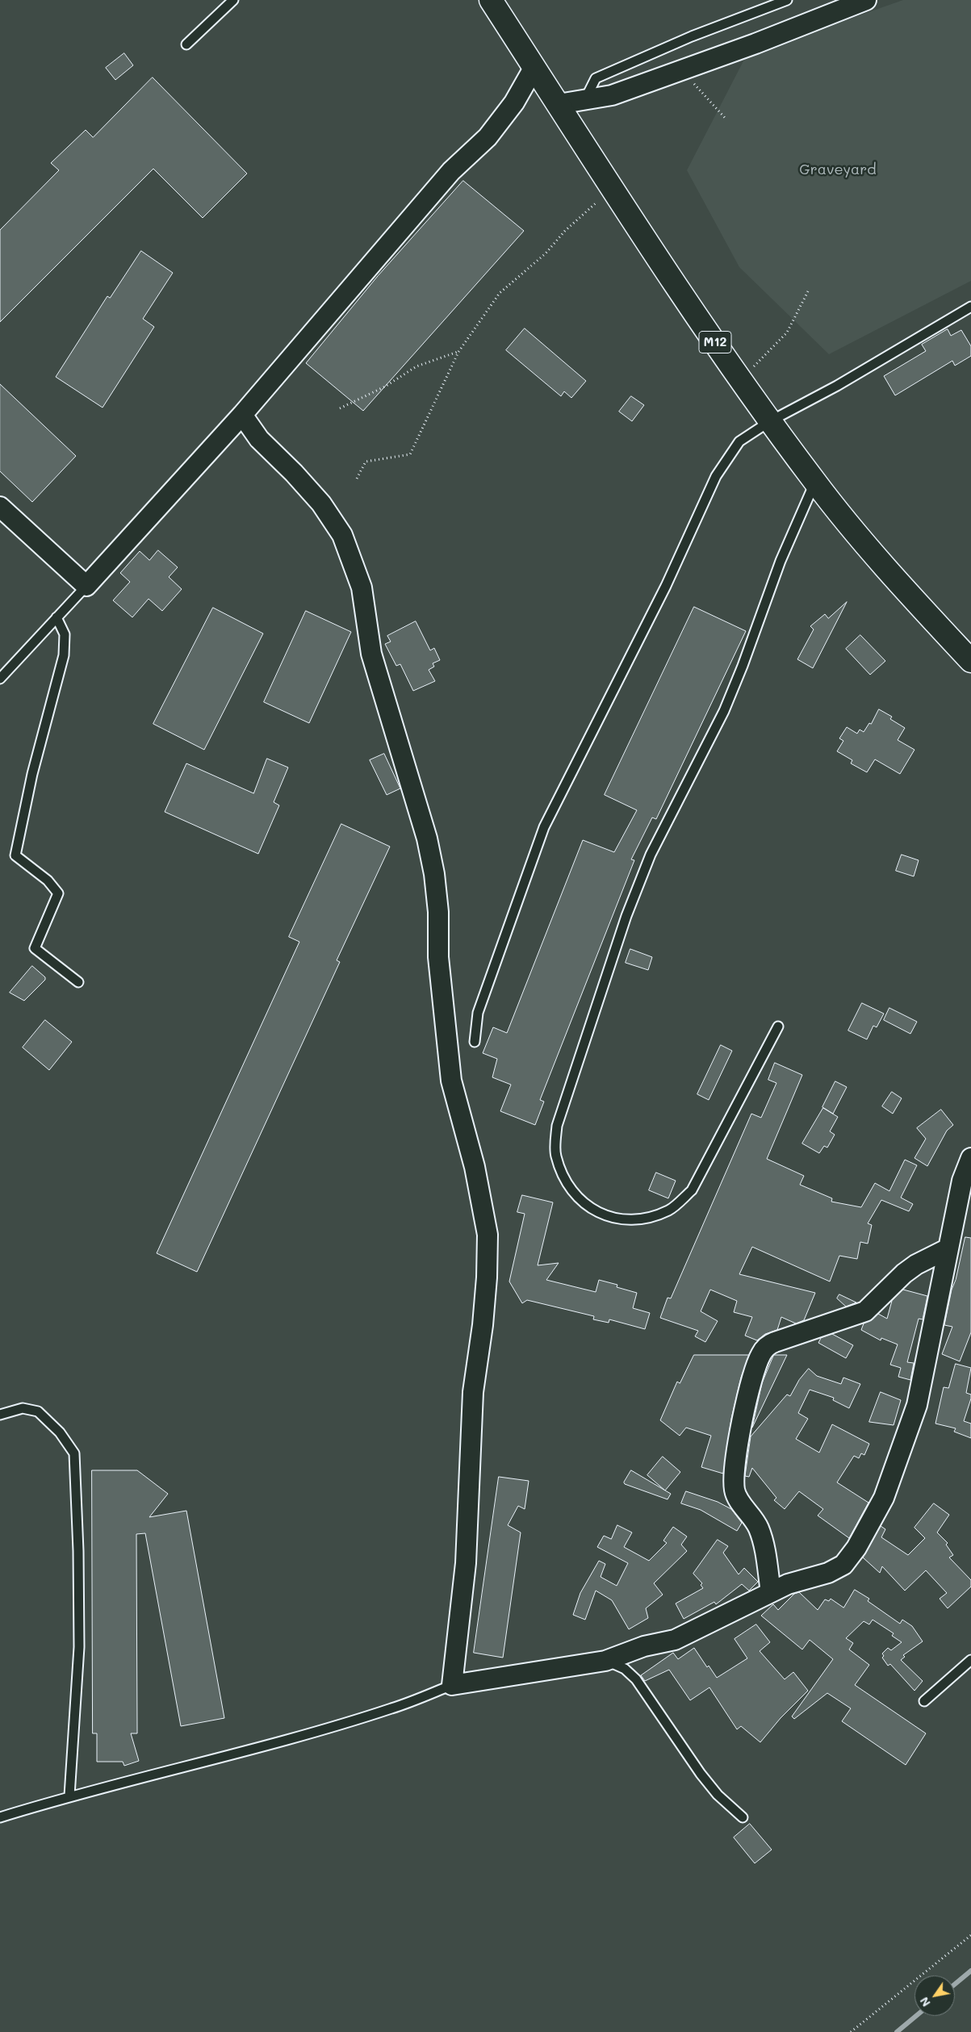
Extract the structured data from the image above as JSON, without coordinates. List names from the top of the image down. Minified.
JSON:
{"streets":{"highway":["M12"]},"parks":["Graveyard"],"north":"bottom left"}
